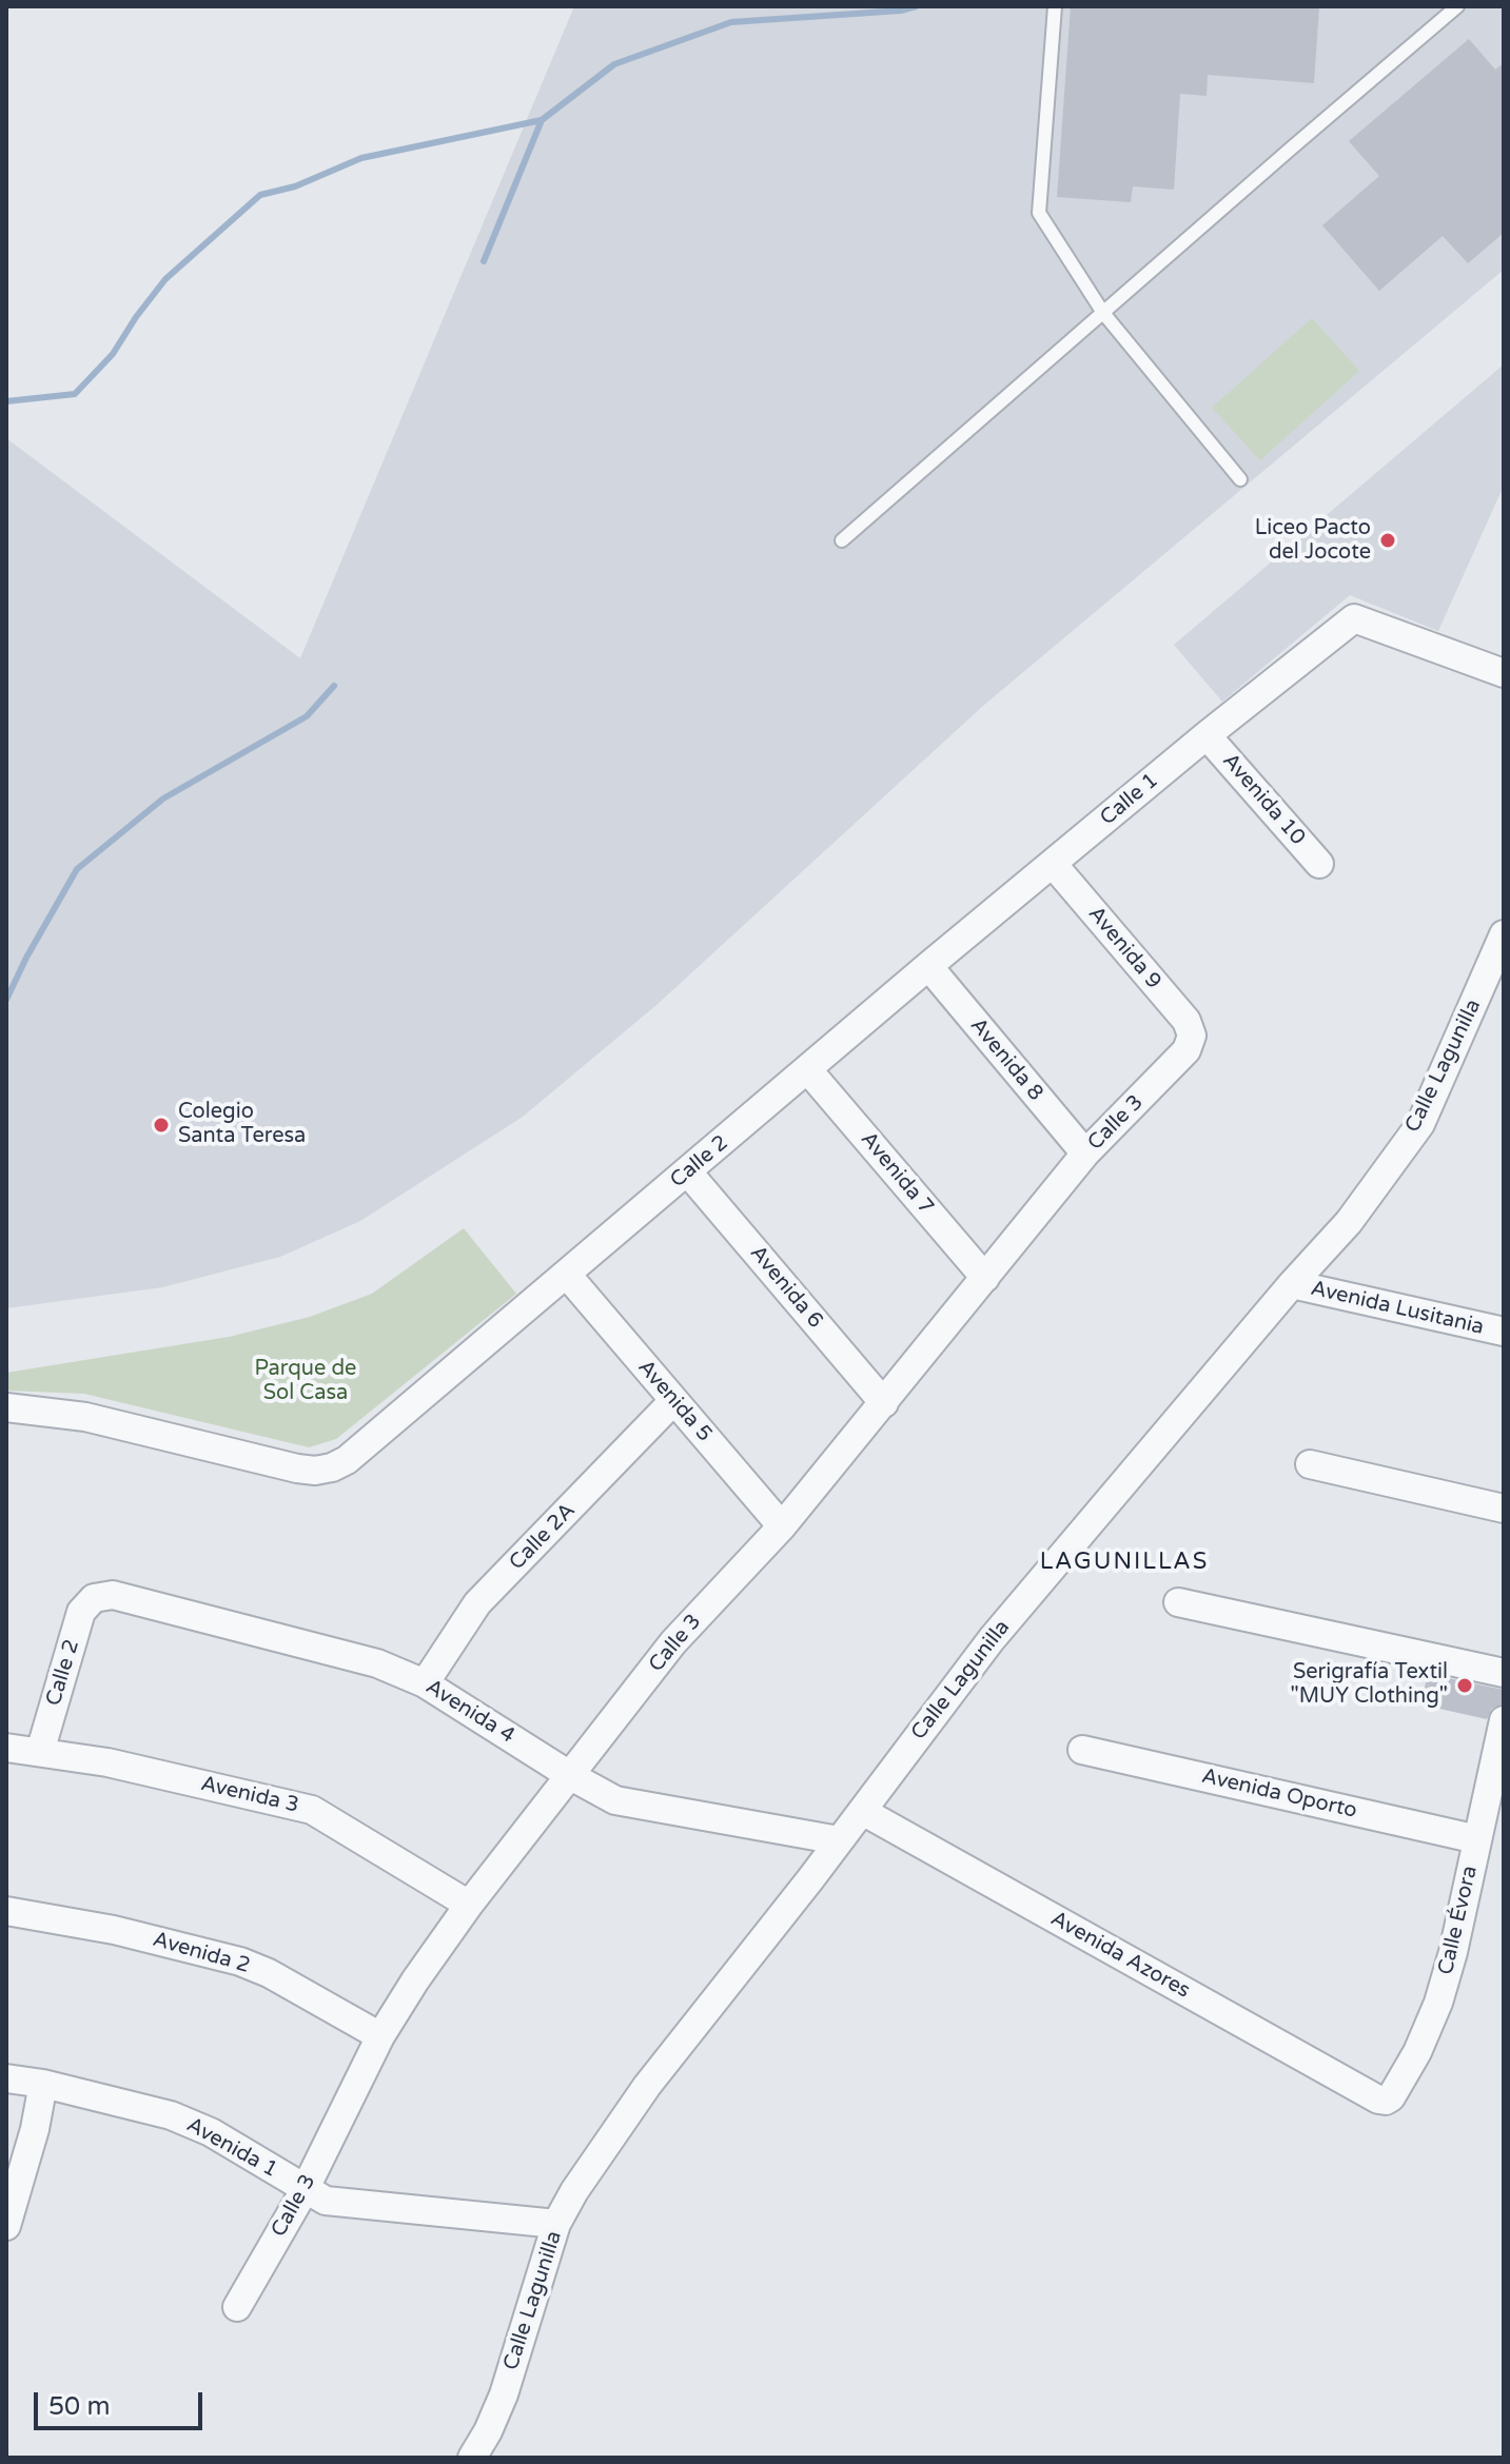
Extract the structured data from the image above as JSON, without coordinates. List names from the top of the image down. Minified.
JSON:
{"streets":{"street":["Calle 1","Avenida 10","Avenida 9","Avenida 8","Calle Lagunilla","Calle 3","Calle 2","Avenida 7","Avenida 6","Avenida Lusitania","Avenida 5","Calle 2A","Avenida 4","Avenida Oporto","Avenida 3","Calle Évora","Avenida 2","Avenida Azores","Avenida 1"]},"crossings":[["Calle 1","Avenida 10"],["Calle 1","Avenida 9"],["Calle 1","Calle 2"],["Avenida 9","Calle 3"],["Avenida 9","Calle 2"],["Avenida 8","Calle 3"],["Avenida 8","Calle 2"],["Calle Lagunilla","Avenida Lusitania"],["Calle Lagunilla","Avenida 4"],["Calle Lagunilla","Avenida Azores"],["Calle Lagunilla","Avenida 1"],["Calle 3","Avenida 7"],["Calle 3","Avenida 6"],["Calle 3","Avenida 5"],["Calle 3","Avenida 4"],["Calle 3","Avenida 3"],["Calle 3","Avenida 2"],["Calle 3","Avenida 1"],["Calle 2","Avenida 7"],["Calle 2","Avenida 6"],["Calle 2","Avenida 5"],["Calle 2","Avenida 4"],["Calle 2","Avenida 3"],["Avenida 5","Calle 2A"],["Calle 2A","Avenida 4"],["Avenida Oporto","Calle Évora"],["Calle Évora","Avenida Azores"]],"districts":["LAGUNILLAS"],"parks":["Parque de Sol Casa"],"places":["Liceo Pacto del Jocote","Colegio Santa Teresa","Serigrafía Textil \"MUY Clothing\""],"scale_bar":"50 m"}
